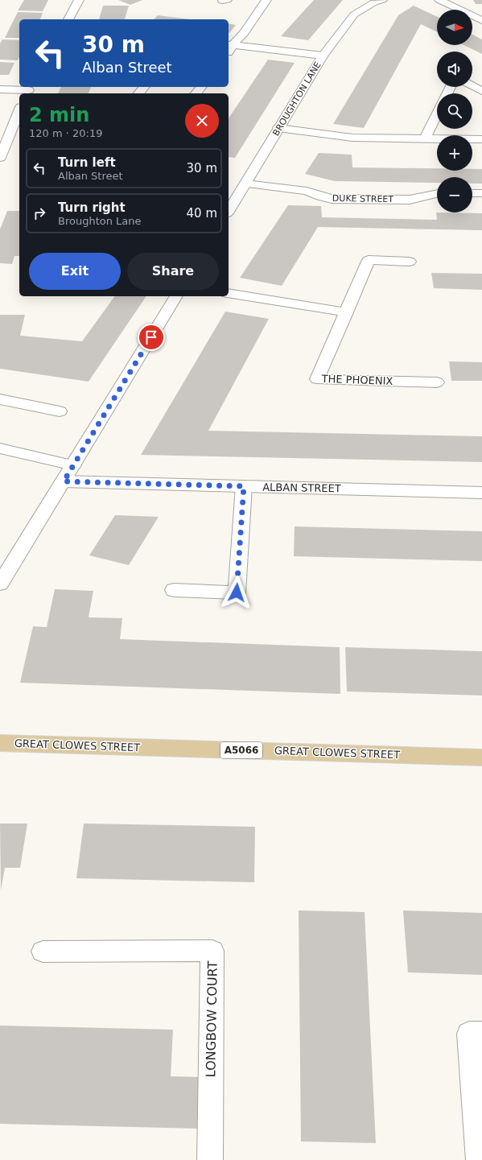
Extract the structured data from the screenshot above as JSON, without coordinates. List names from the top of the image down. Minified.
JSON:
{"streets":{"main road":["GREAT CLOWES STREET","A5066"],"street":["BROUGHTON LANE","DUKE STREET","THE PHOENIX","ALBAN STREET","LONGBOW COURT"]},"crossings":[["BROUGHTON LANE","DUKE STREET"]],"north":"right","page":{"map_buttons":["+","−"],"turn":["30 m","Alban Street"],"heading":["2 min","120 m · 20:19"],"list":[{"name":"Turn left","note":"Alban Street","value":"30 m"},{"name":"Turn right","note":"Broughton Lane","value":"40 m"}],"buttons":["Exit","Share"]}}
